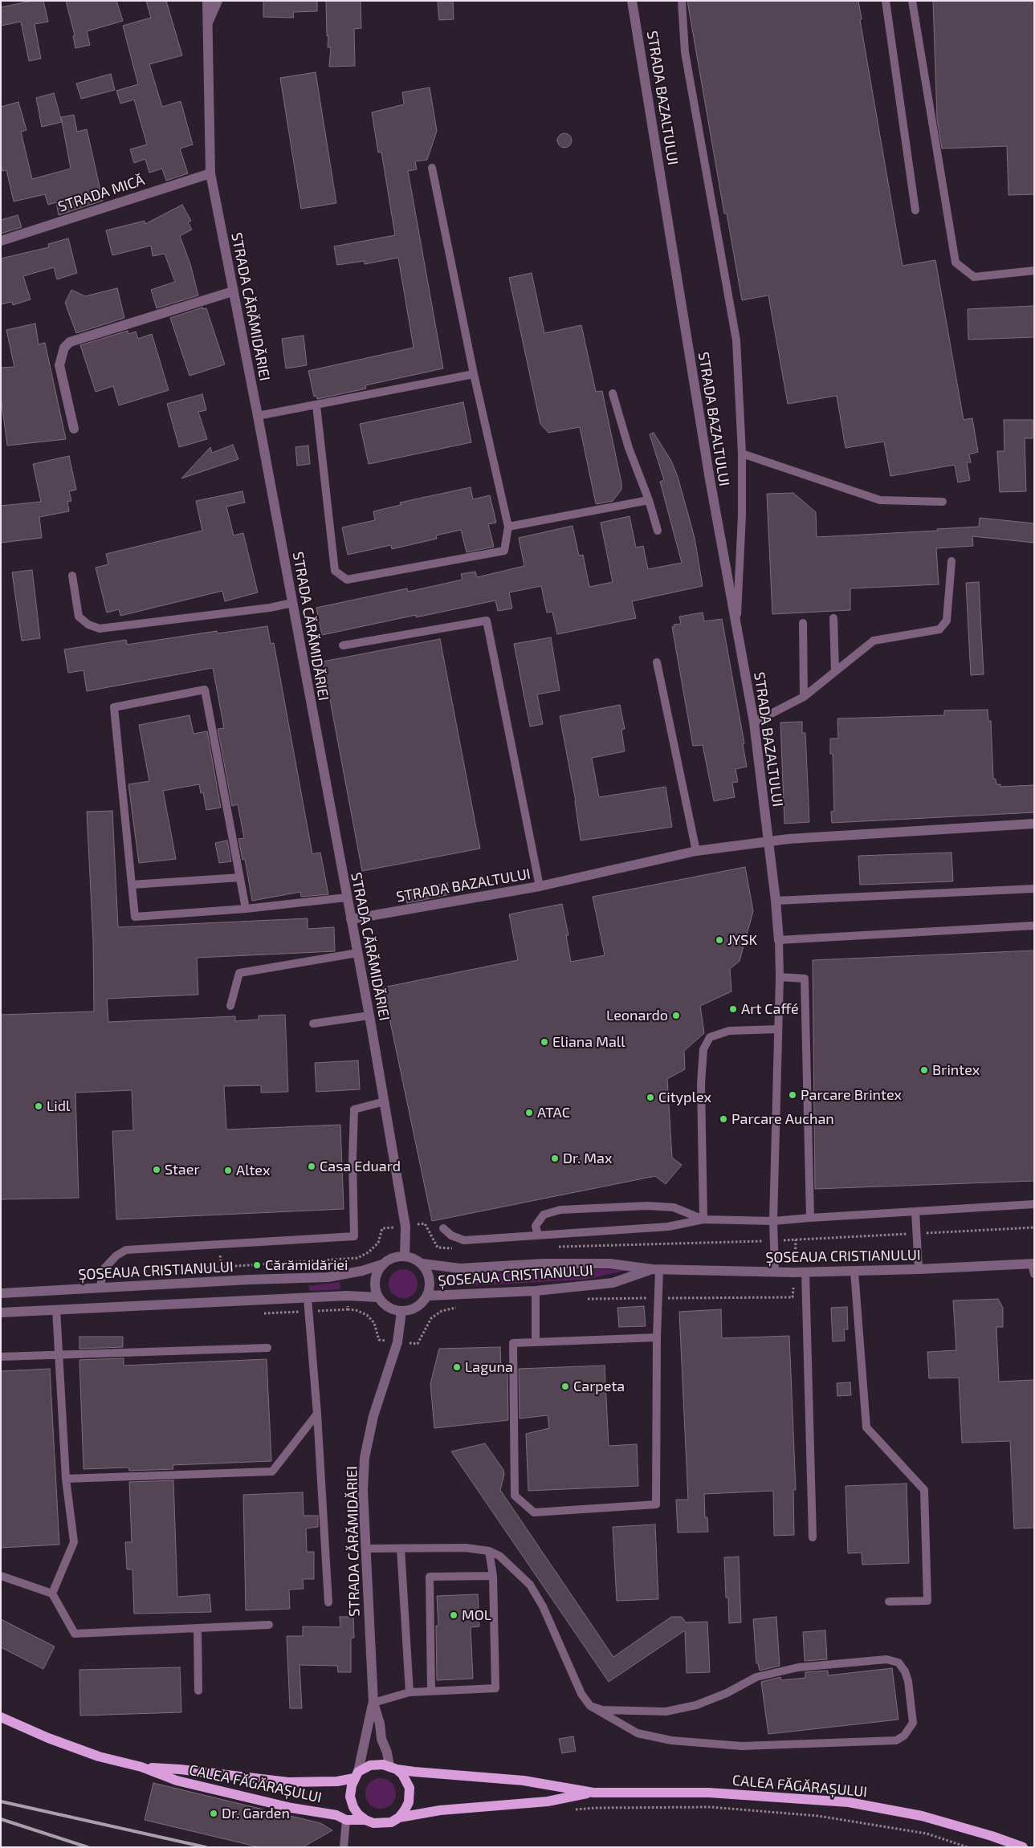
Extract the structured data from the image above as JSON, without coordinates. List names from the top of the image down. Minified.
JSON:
{"streets":{"main road":["CALEA FĂGĂRAȘULUI"],"street":["STRADA BAZALTULUI","STRADA MICĂ","STRADA CĂRĂMIDĂRIEI","ȘOSEAUA CRISTIANULUI"]},"crossings":[["STRADA BAZALTULUI","STRADA CĂRĂMIDĂRIEI"],["STRADA MICĂ","STRADA CĂRĂMIDĂRIEI"],["STRADA CĂRĂMIDĂRIEI","ȘOSEAUA CRISTIANULUI"],["STRADA CĂRĂMIDĂRIEI","CALEA FĂGĂRAȘULUI"]],"places":["JYSK","Art Caffé","Leonardo","Eliana Mall","Brintex","Parcare Brintex","Cityplex","Lidl","ATAC","Parcare Auchan","Dr. Max","Casa Eduard","Staer","Altex","Cărămidăriei","Laguna","Carpeta","MOL","Dr. Garden"]}
